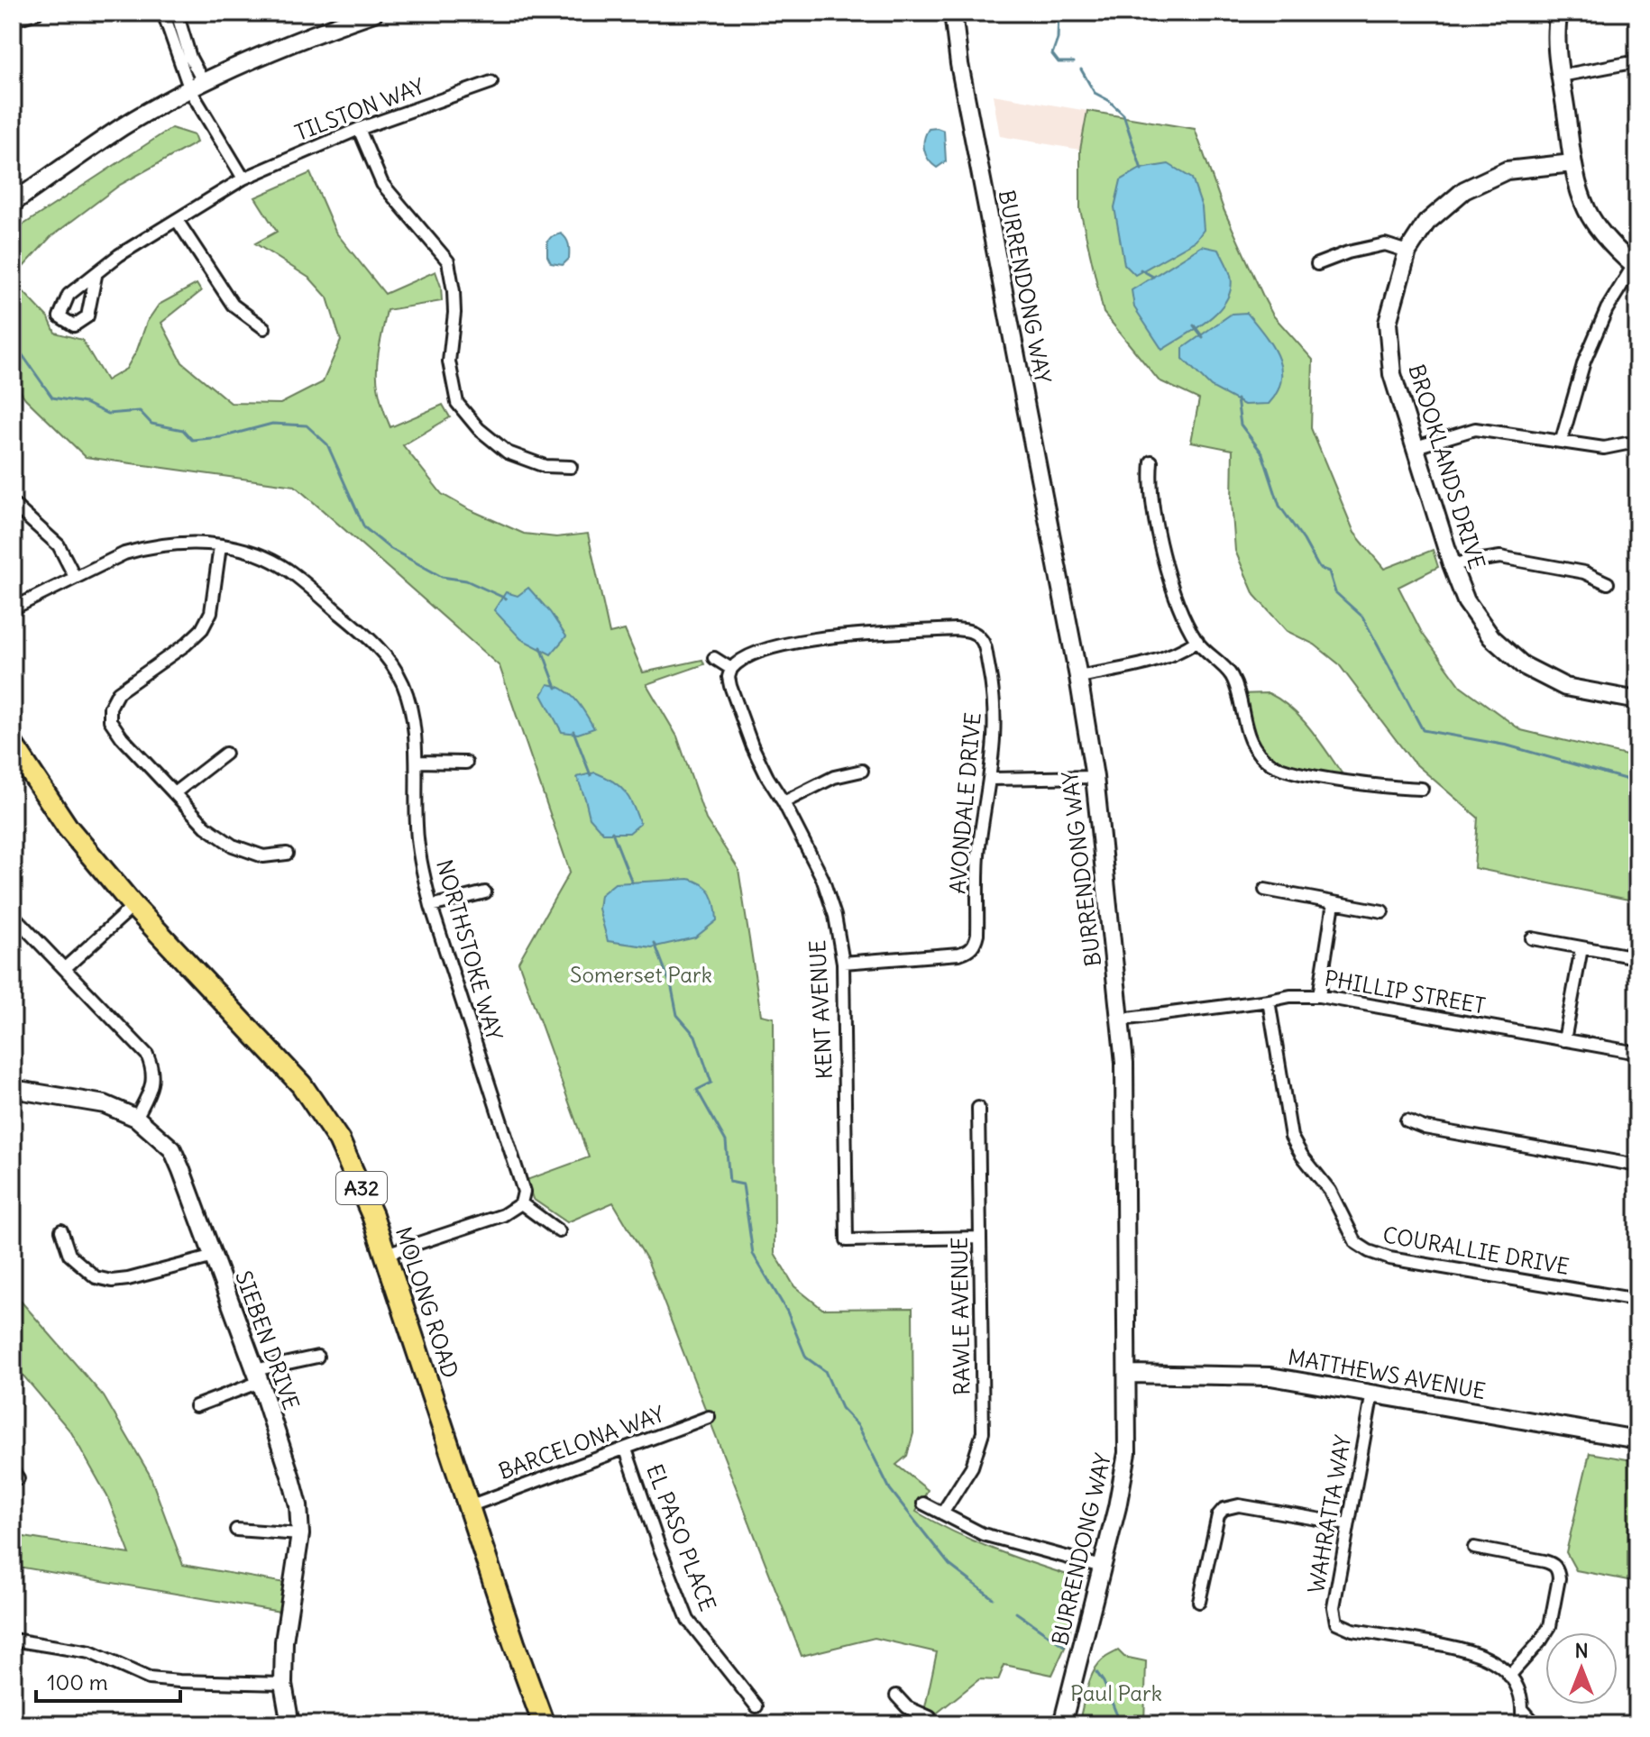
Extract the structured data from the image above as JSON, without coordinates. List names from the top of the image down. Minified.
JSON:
{"streets":{"highway":["A32","MOLONG ROAD"],"street":["TILSTON WAY","BURRENDONG WAY","BROOKLANDS DRIVE","AVONDALE DRIVE","NORTHSTOKE WAY","PHILLIP STREET","KENT AVENUE","COURALLIE DRIVE","RAWLE AVENUE","SIEBEN DRIVE","MATTHEWS AVENUE","BARCELONA WAY","WAHRATTA WAY","EL PASO PLACE"]},"crossings":[["BURRENDONG WAY","PHILLIP STREET"],["BURRENDONG WAY","MATTHEWS AVENUE"],["AVONDALE DRIVE","KENT AVENUE"],["PHILLIP STREET","COURALLIE DRIVE"],["KENT AVENUE","RAWLE AVENUE"],["MOLONG ROAD","BARCELONA WAY"],["MATTHEWS AVENUE","WAHRATTA WAY"],["BARCELONA WAY","EL PASO PLACE"]],"parks":["Somerset Park","Paul Park"],"scale_bar":"100 m","north":"top"}
